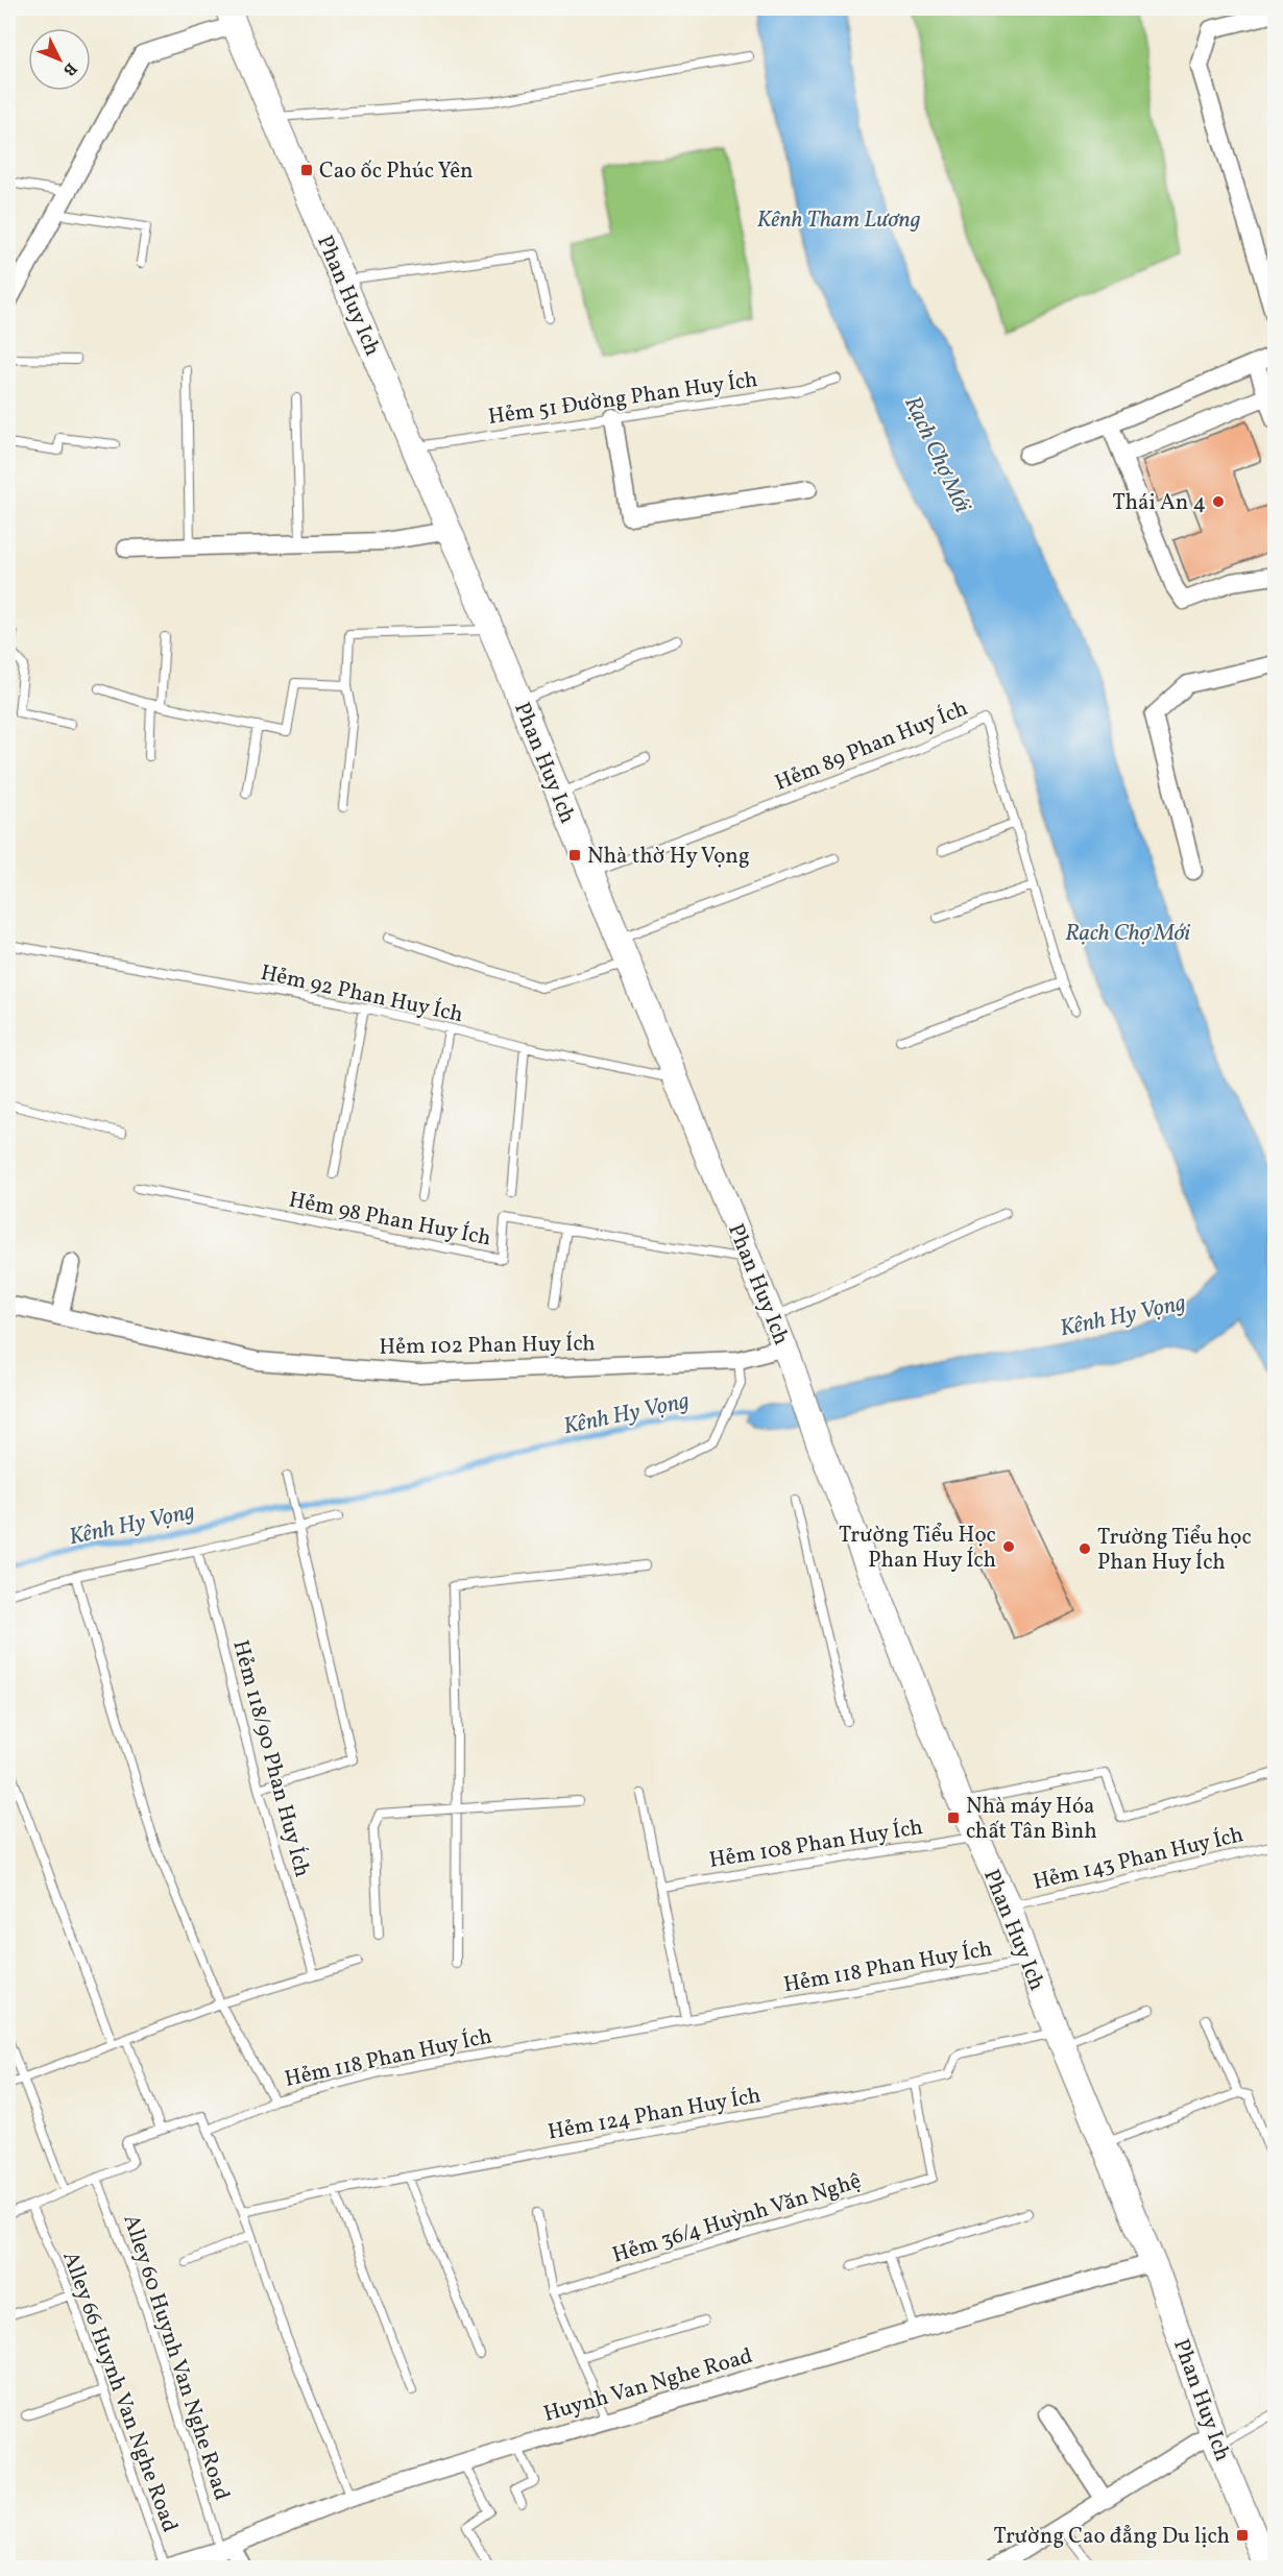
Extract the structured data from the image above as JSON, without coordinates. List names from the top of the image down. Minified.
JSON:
{"streets":{"main road":["Phan Huy Ich"],"street":["Hẻm 102 Phan Huy Ích","Huynh Van Nghe Road"],"lane":["Hẻm 51 Đường Phan Huy Ích","Hẻm 89 Phan Huy Ích","Hẻm 92 Phan Huy Ích","Hẻm 98 Phan Huy Ích","Hẻm 118/90 Phan Huy Ích","Hẻm 108 Phan Huy Ích","Hẻm 143 Phan Huy Ích","Hẻm 118 Phan Huy Ích","Hẻm 124 Phan Huy Ích","Hẻm 36/4 Huỳnh Văn Nghệ","Alley 60 Huynh Van Nghe Road","Alley 66 Huynh Van Nghe Road"]},"crossings":[["Phan Huy Ich","Hẻm 51 Đường Phan Huy Ích"],["Phan Huy Ich","Hẻm 89 Phan Huy Ích"],["Phan Huy Ich","Hẻm 92 Phan Huy Ích"],["Phan Huy Ich","Hẻm 98 Phan Huy Ích"],["Phan Huy Ich","Hẻm 102 Phan Huy Ích"],["Phan Huy Ich","Hẻm 108 Phan Huy Ích"],["Phan Huy Ich","Hẻm 143 Phan Huy Ích"],["Phan Huy Ich","Hẻm 118 Phan Huy Ích"],["Phan Huy Ich","Hẻm 124 Phan Huy Ích"],["Phan Huy Ich","Huynh Van Nghe Road"],["Hẻm 124 Phan Huy Ích","Hẻm 36/4 Huỳnh Văn Nghệ"],["Alley 60 Huynh Van Nghe Road","Huynh Van Nghe Road"],["Huynh Van Nghe Road","Alley 66 Huynh Van Nghe Road"]],"water":["Kênh Tham Lương","Rạch Chợ Mới","Kênh Hy Vọng"],"places":{"transit":["Cao ốc Phúc Yên","Nhà thờ Hy Vọng","Nhà máy Hóa chất Tân Bình","Trường Cao đẳng Du lịch"],"other":["Thái An 4","Trường Tiểu Học Phan Huy Ích","Trường Tiểu học Phan Huy Ích"]},"north":"bottom right"}
